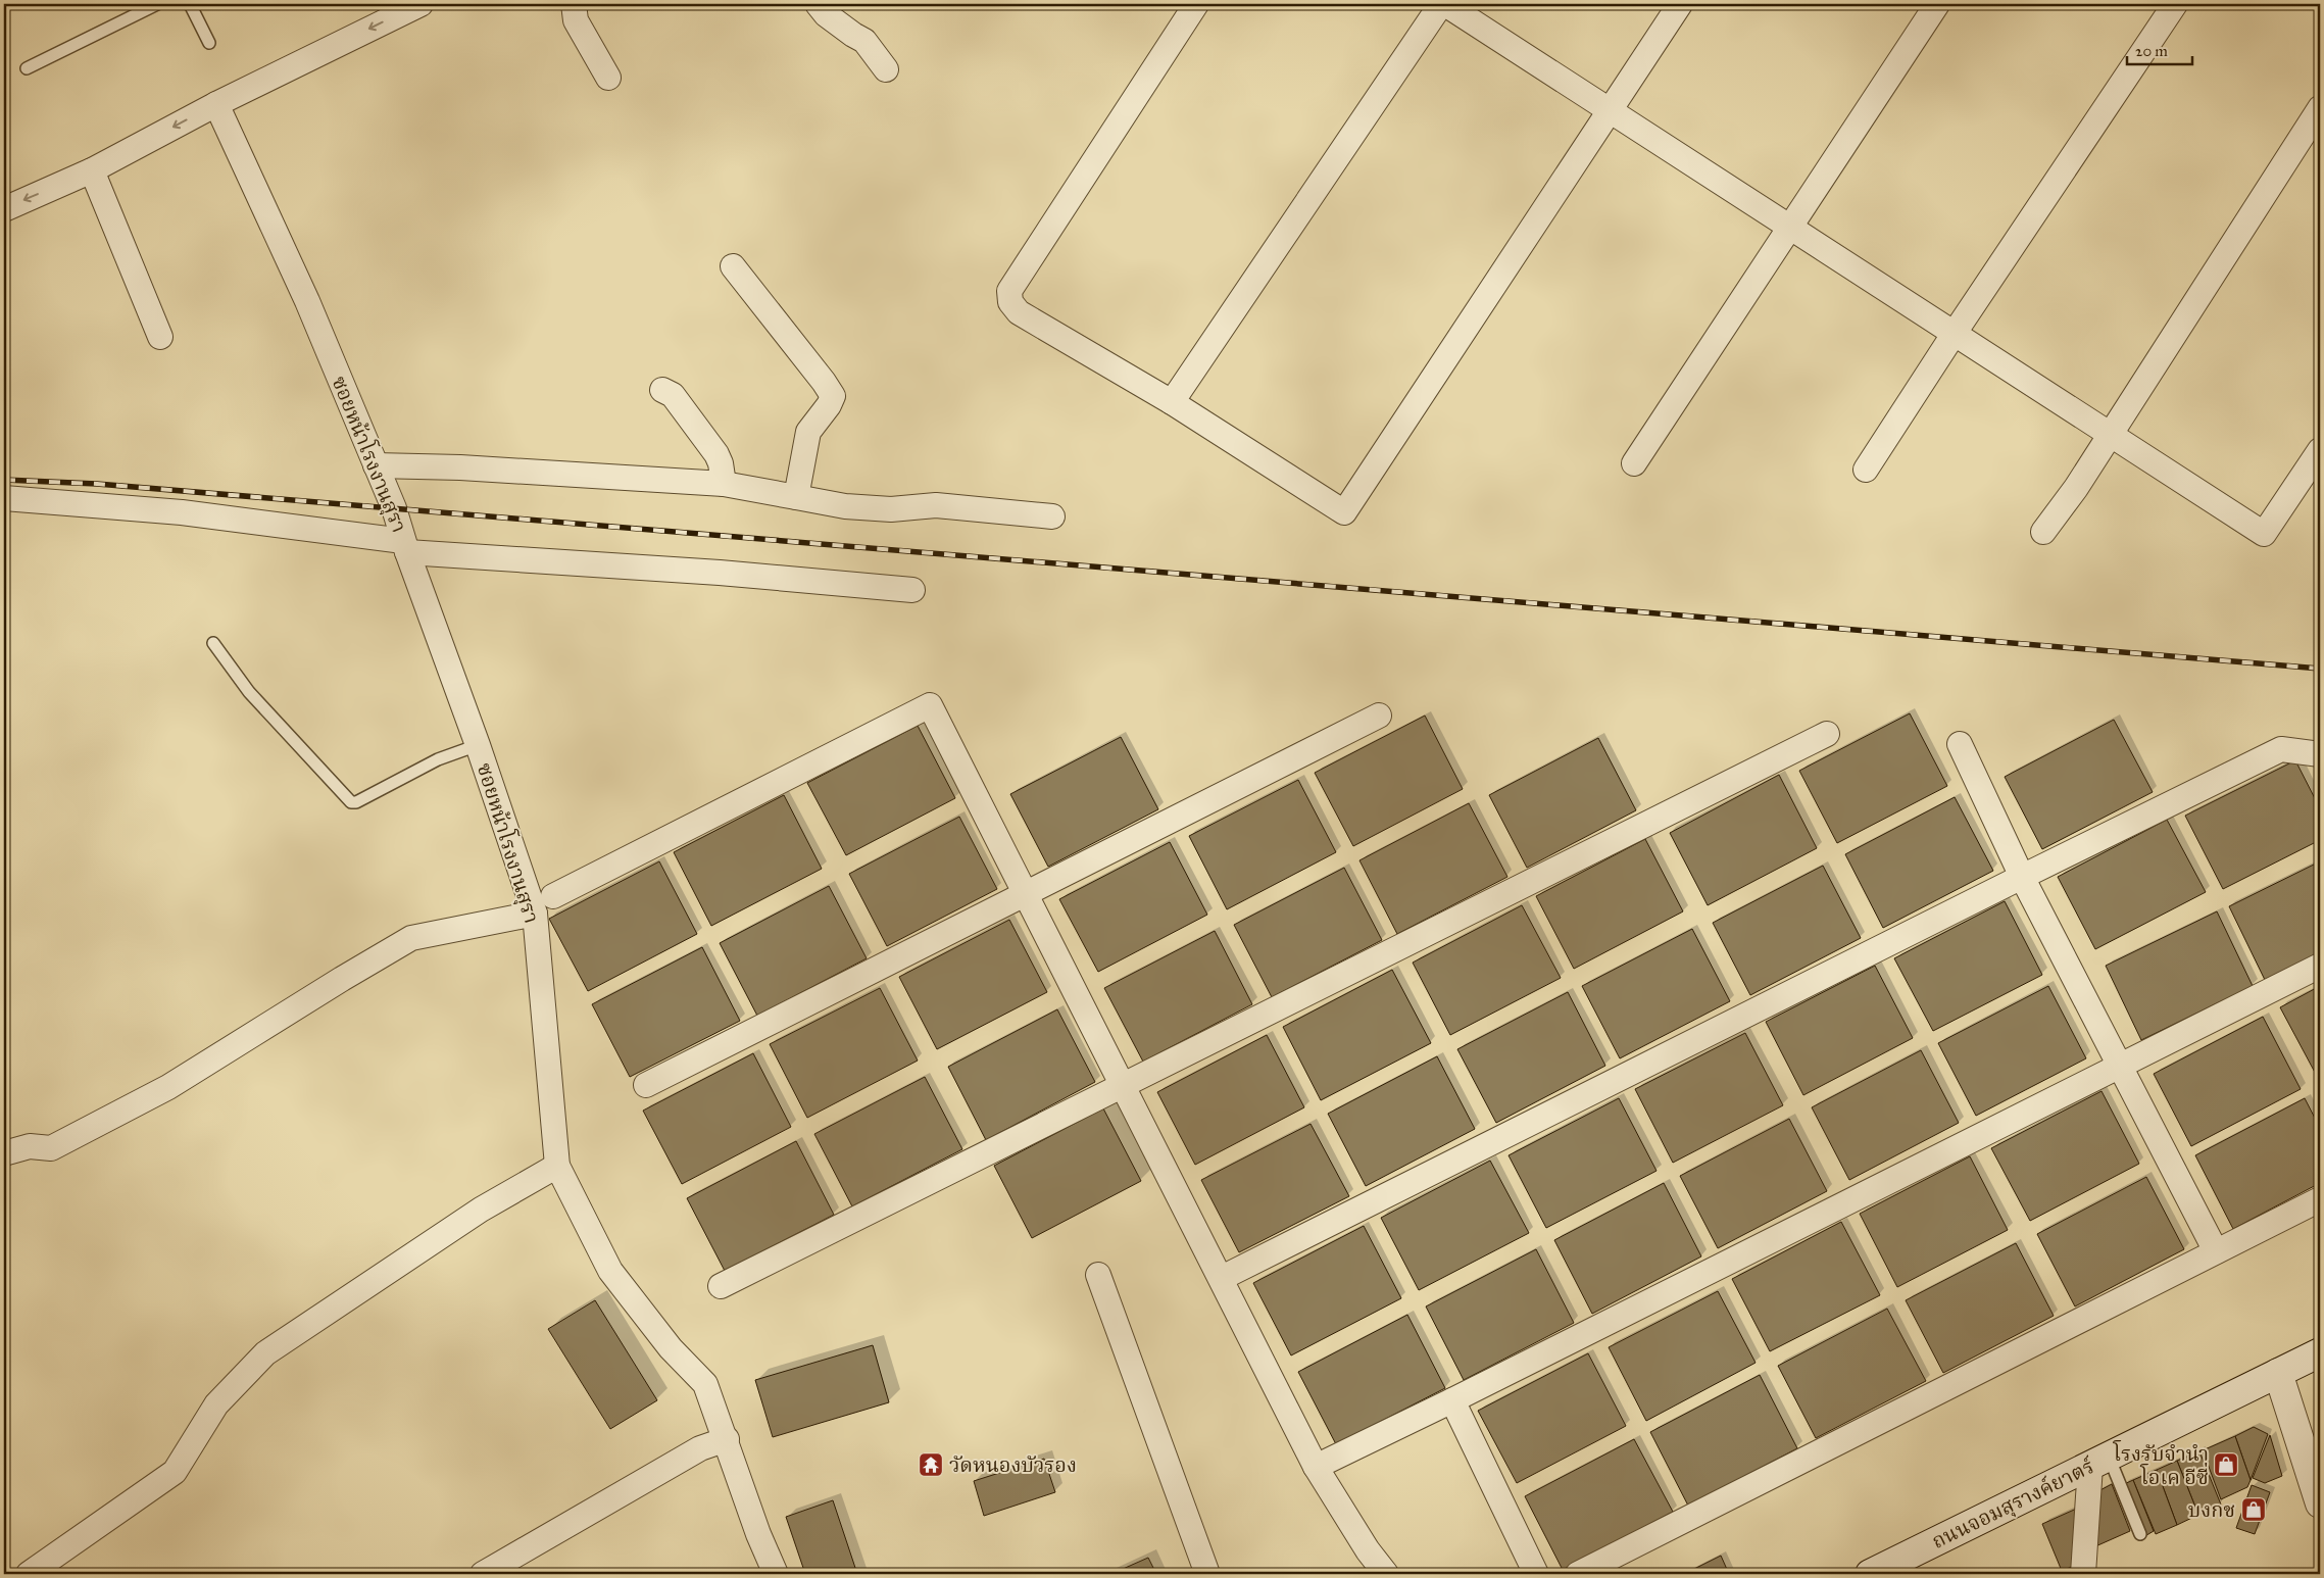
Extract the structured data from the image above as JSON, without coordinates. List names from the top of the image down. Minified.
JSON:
{"streets":{"main road":["ถนนจอมสุรางค์ยาตร์"],"street":["ซอยหน้าโรงงานสุรา"]},"places":{"temple":["วัดหนองบัวรอง"],"shop":["โรงรับจำนำ โอเค อีซี่","บงกช"]},"scale_bar":"20 m"}
